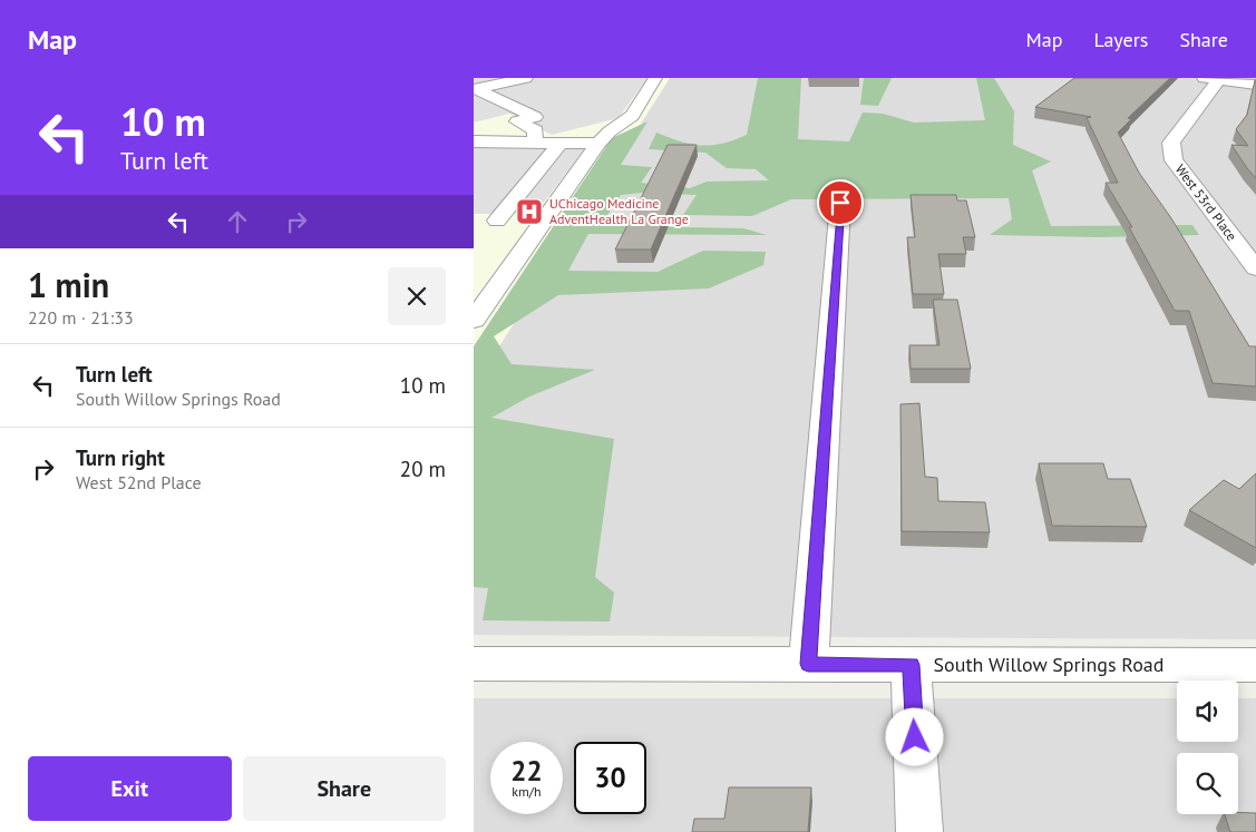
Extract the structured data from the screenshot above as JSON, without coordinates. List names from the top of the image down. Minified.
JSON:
{"streets":{"street":["West 53rd Place","South Willow Springs Road"]},"places":{"hospital":["UChicago Medicine AdventHealth La Grange"]},"page":{"header":"Map","nav":["Map","Layers","Share"],"turn":["10 m","Turn left"],"heading":["1 min","220 m · 21:33"],"list":[{"name":"Turn left","note":"South Willow Springs Road","value":"10 m"},{"name":"Turn right","note":"West 52nd Place","value":"20 m"}],"speed":"22 km/h","limit":"30","buttons":["Exit","Share"]}}
